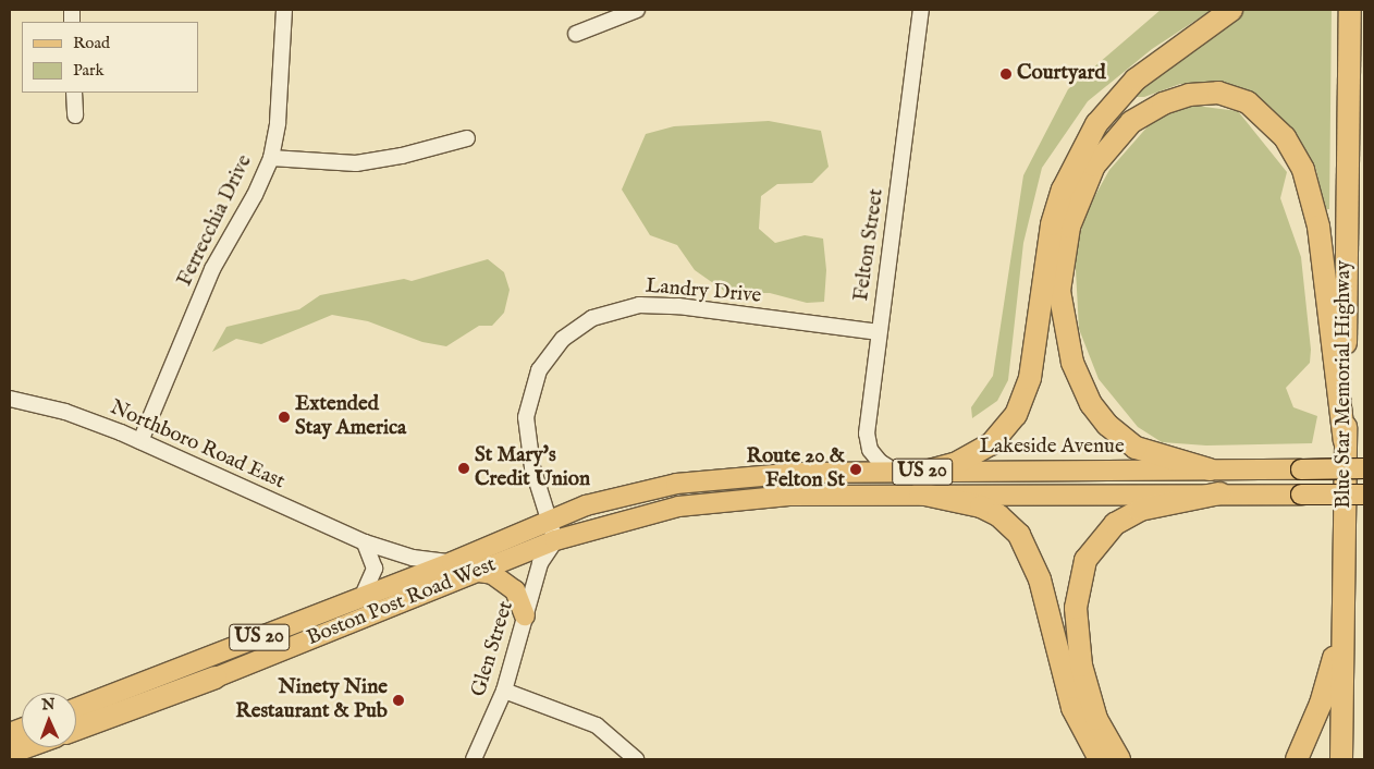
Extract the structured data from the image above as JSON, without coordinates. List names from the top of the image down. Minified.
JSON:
{"streets":{"highway":["Blue Star Memorial Highway","US 20","Boston Post Road West"],"main road":["Lakeside Avenue"],"street":["Ferrecchia Drive","Felton Street","Landry Drive","Northboro Road East","Glen Street"]},"crossings":[["Ferrecchia Drive","Northboro Road East"],["Felton Street","Landry Drive"],["Felton Street","Lakeside Avenue"],["Landry Drive","Lakeside Avenue"],["Landry Drive","Boston Post Road West"],["Northboro Road East","Boston Post Road West"],["Lakeside Avenue","Boston Post Road West"],["US 20","Boston Post Road West"],["US 20","Glen Street"],["Boston Post Road West","Glen Street"]],"places":["Courtyard","Extended Stay America","St Mary's Credit Union","Route 20 & Felton St","Ninety Nine Restaurant & Pub"],"legend":["Road","Park"],"north":"top"}
